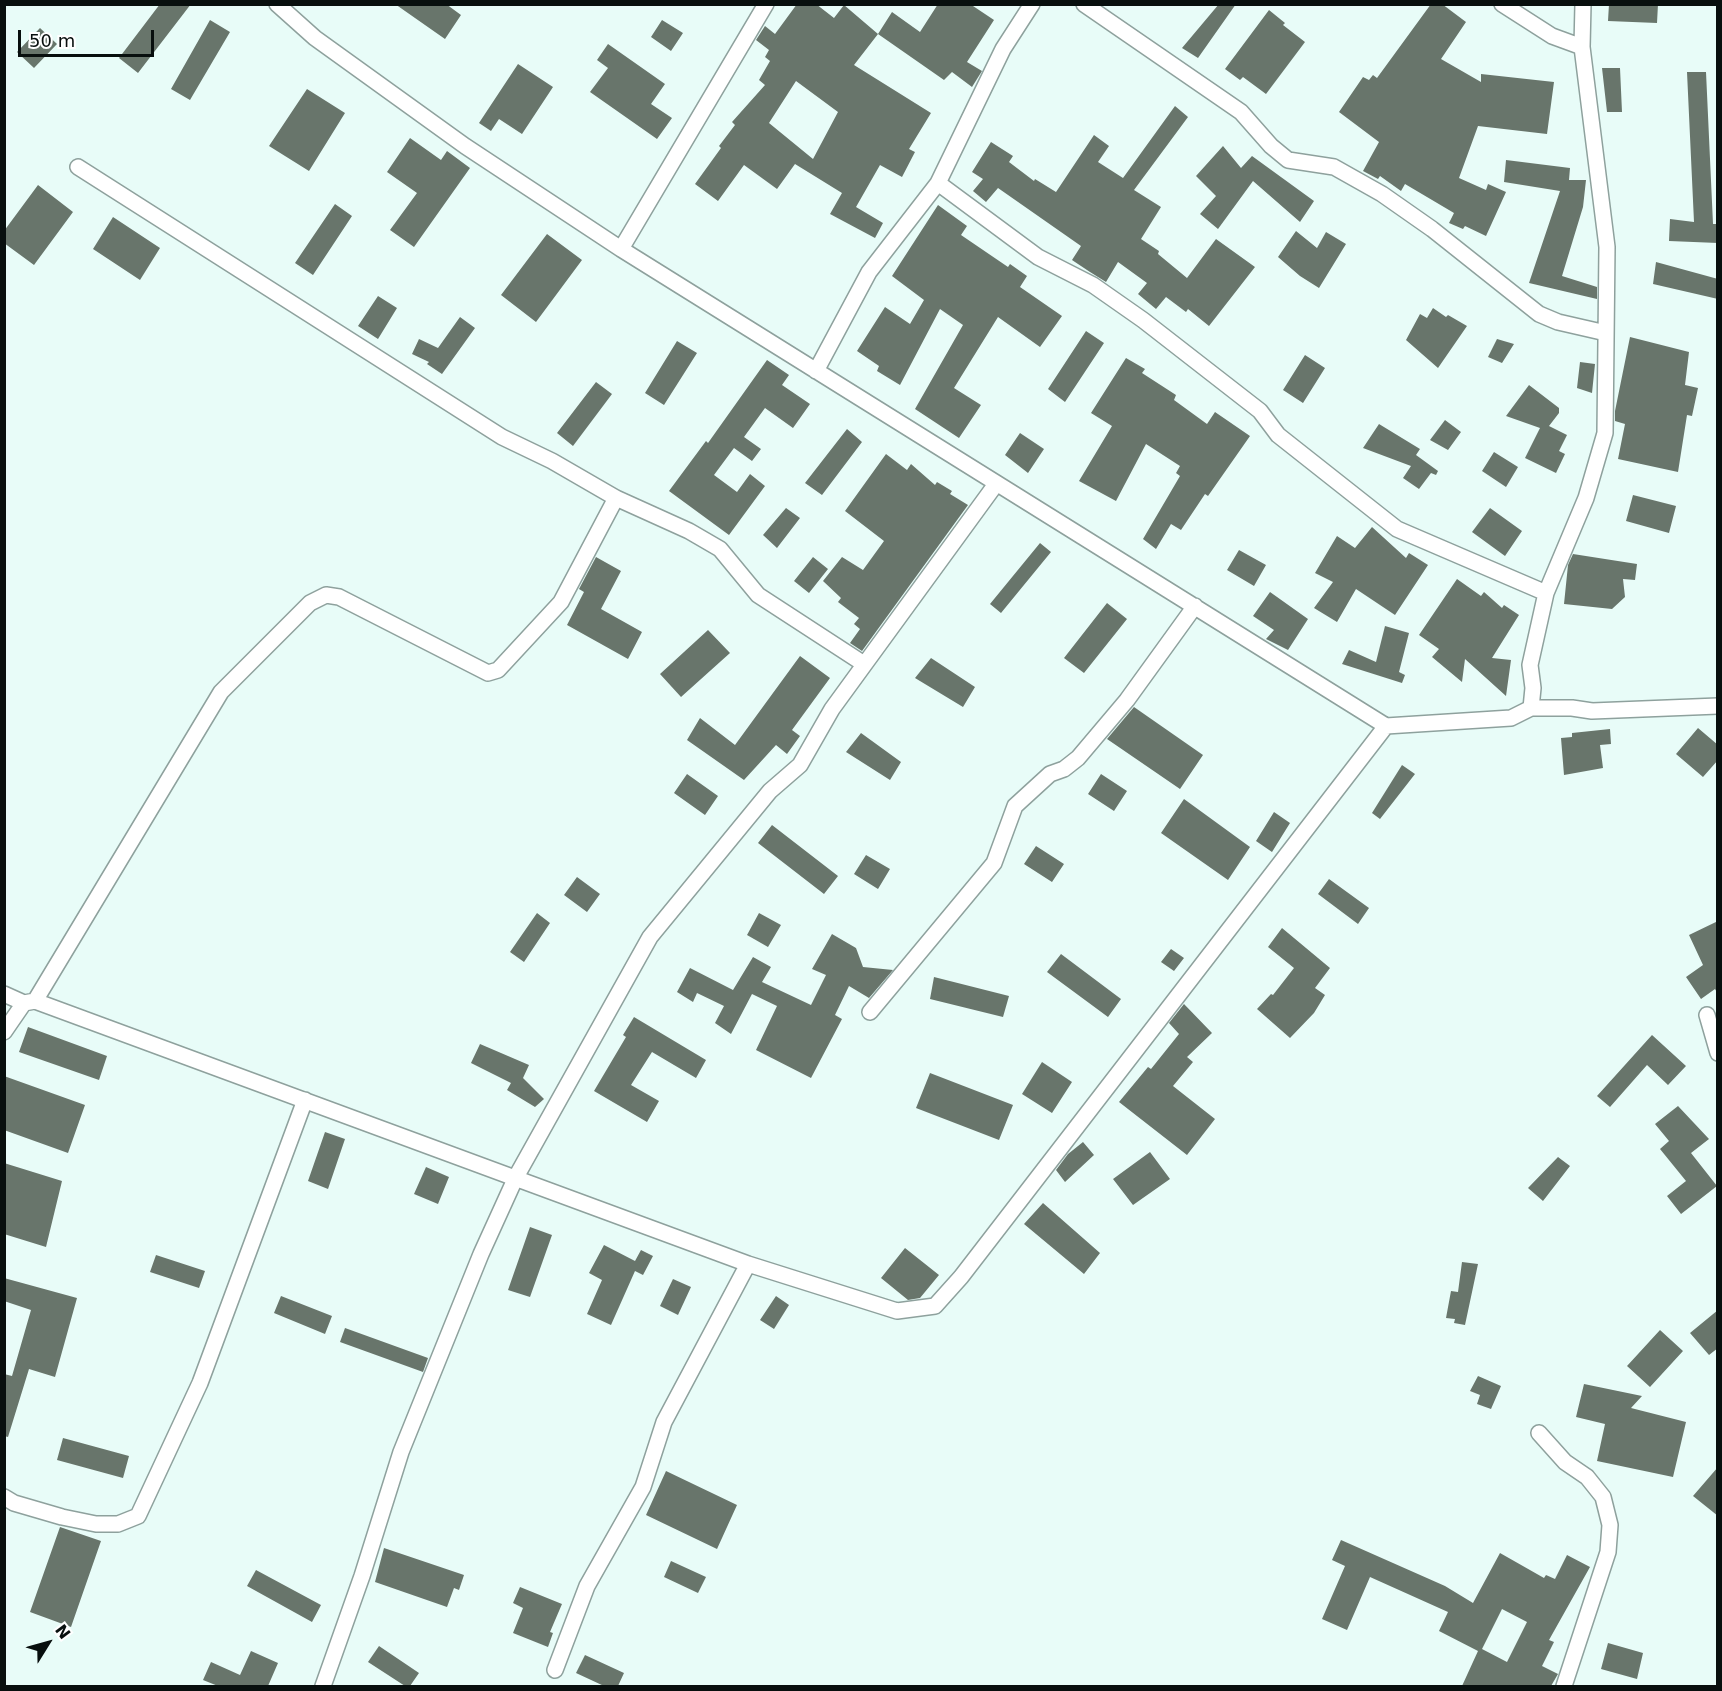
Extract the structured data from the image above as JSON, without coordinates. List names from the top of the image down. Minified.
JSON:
{"scale_bar":"50 m","north":"top right"}
